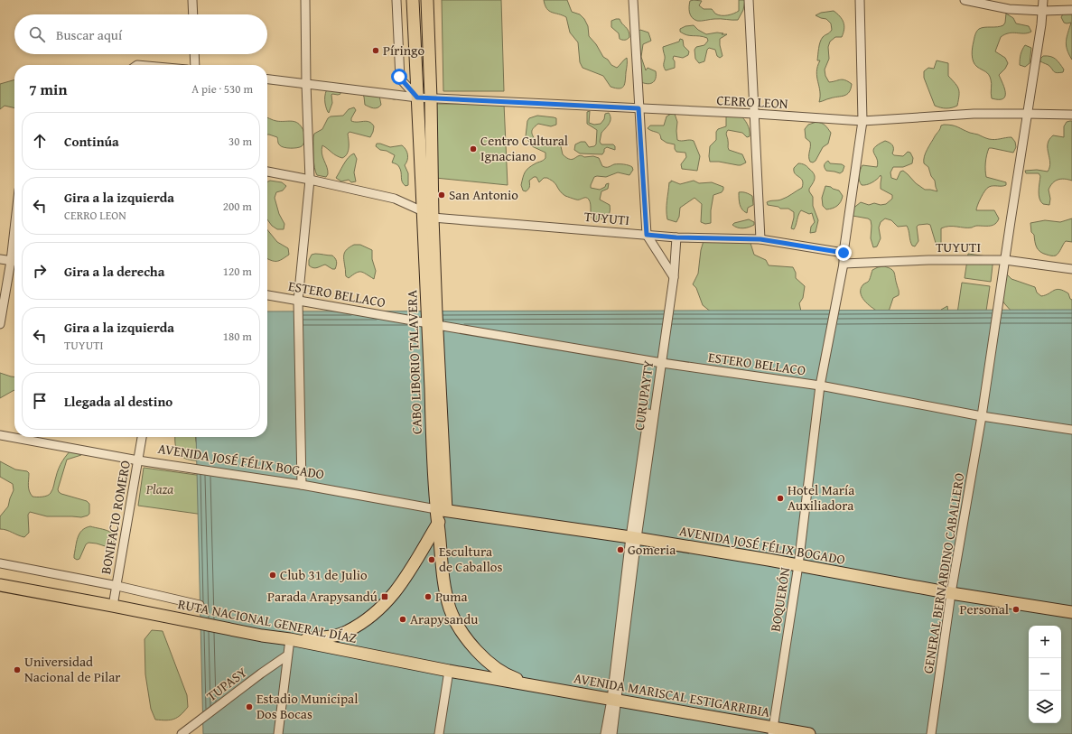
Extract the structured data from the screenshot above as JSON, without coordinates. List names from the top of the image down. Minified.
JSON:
{"streets":{"highway":["CABO LIBORIO TALAVERA","AVENIDA JOSÉ FÉLIX BOGADO","RUTA NACIONAL GENERAL DÍAZ","AVENIDA MARISCAL ESTIGARRIBIA"],"street":["CERRO LEON","TUYUTI","ESTERO BELLACO","CURUPAYTY","BONIFACIO ROMERO","GENERAL BERNARDINO CABALLERO","BOQUERÓN","TUPASY"]},"crossings":[["CERRO LEON","CABO LIBORIO TALAVERA"],["CERRO LEON","GENERAL BERNARDINO CABALLERO"],["CERRO LEON","BOQUERÓN"],["TUYUTI","CABO LIBORIO TALAVERA"],["TUYUTI","CURUPAYTY"],["TUYUTI","GENERAL BERNARDINO CABALLERO"],["TUYUTI","BOQUERÓN"],["ESTERO BELLACO","CABO LIBORIO TALAVERA"],["ESTERO BELLACO","CURUPAYTY"],["ESTERO BELLACO","GENERAL BERNARDINO CABALLERO"],["ESTERO BELLACO","BOQUERÓN"],["CABO LIBORIO TALAVERA","AVENIDA JOSÉ FÉLIX BOGADO"],["CURUPAYTY","AVENIDA JOSÉ FÉLIX BOGADO"],["CURUPAYTY","AVENIDA MARISCAL ESTIGARRIBIA"],["AVENIDA JOSÉ FÉLIX BOGADO","BONIFACIO ROMERO"],["AVENIDA JOSÉ FÉLIX BOGADO","GENERAL BERNARDINO CABALLERO"],["AVENIDA JOSÉ FÉLIX BOGADO","BOQUERÓN"],["BONIFACIO ROMERO","RUTA NACIONAL GENERAL DÍAZ"],["BOQUERÓN","AVENIDA MARISCAL ESTIGARRIBIA"],["RUTA NACIONAL GENERAL DÍAZ","AVENIDA MARISCAL ESTIGARRIBIA"]],"parks":["Plaza"],"places":{"other":["Píringo","Centro Cultural Ignaciano","San Antonio","Hotel María Auxiliadora","Gomeria","Escultura de Caballos","Club 31 de Julio","Puma","Personal","Arapysandu","Universidad Nacional de Pilar","Estadio Municipal Dos Bocas"],"transit":["Parada Arapysandú"]},"page":{"search":"Buscar aquí","heading":["7 min","A pie · 530 m"],"list":[["Continúa","30 m"],["Gira a la izquierda","CERRO LEON","200 m"],["Gira a la derecha","120 m"],["Gira a la izquierda","TUYUTI","180 m"],"Llegada al destino"],"map_buttons":["+","−"]}}
